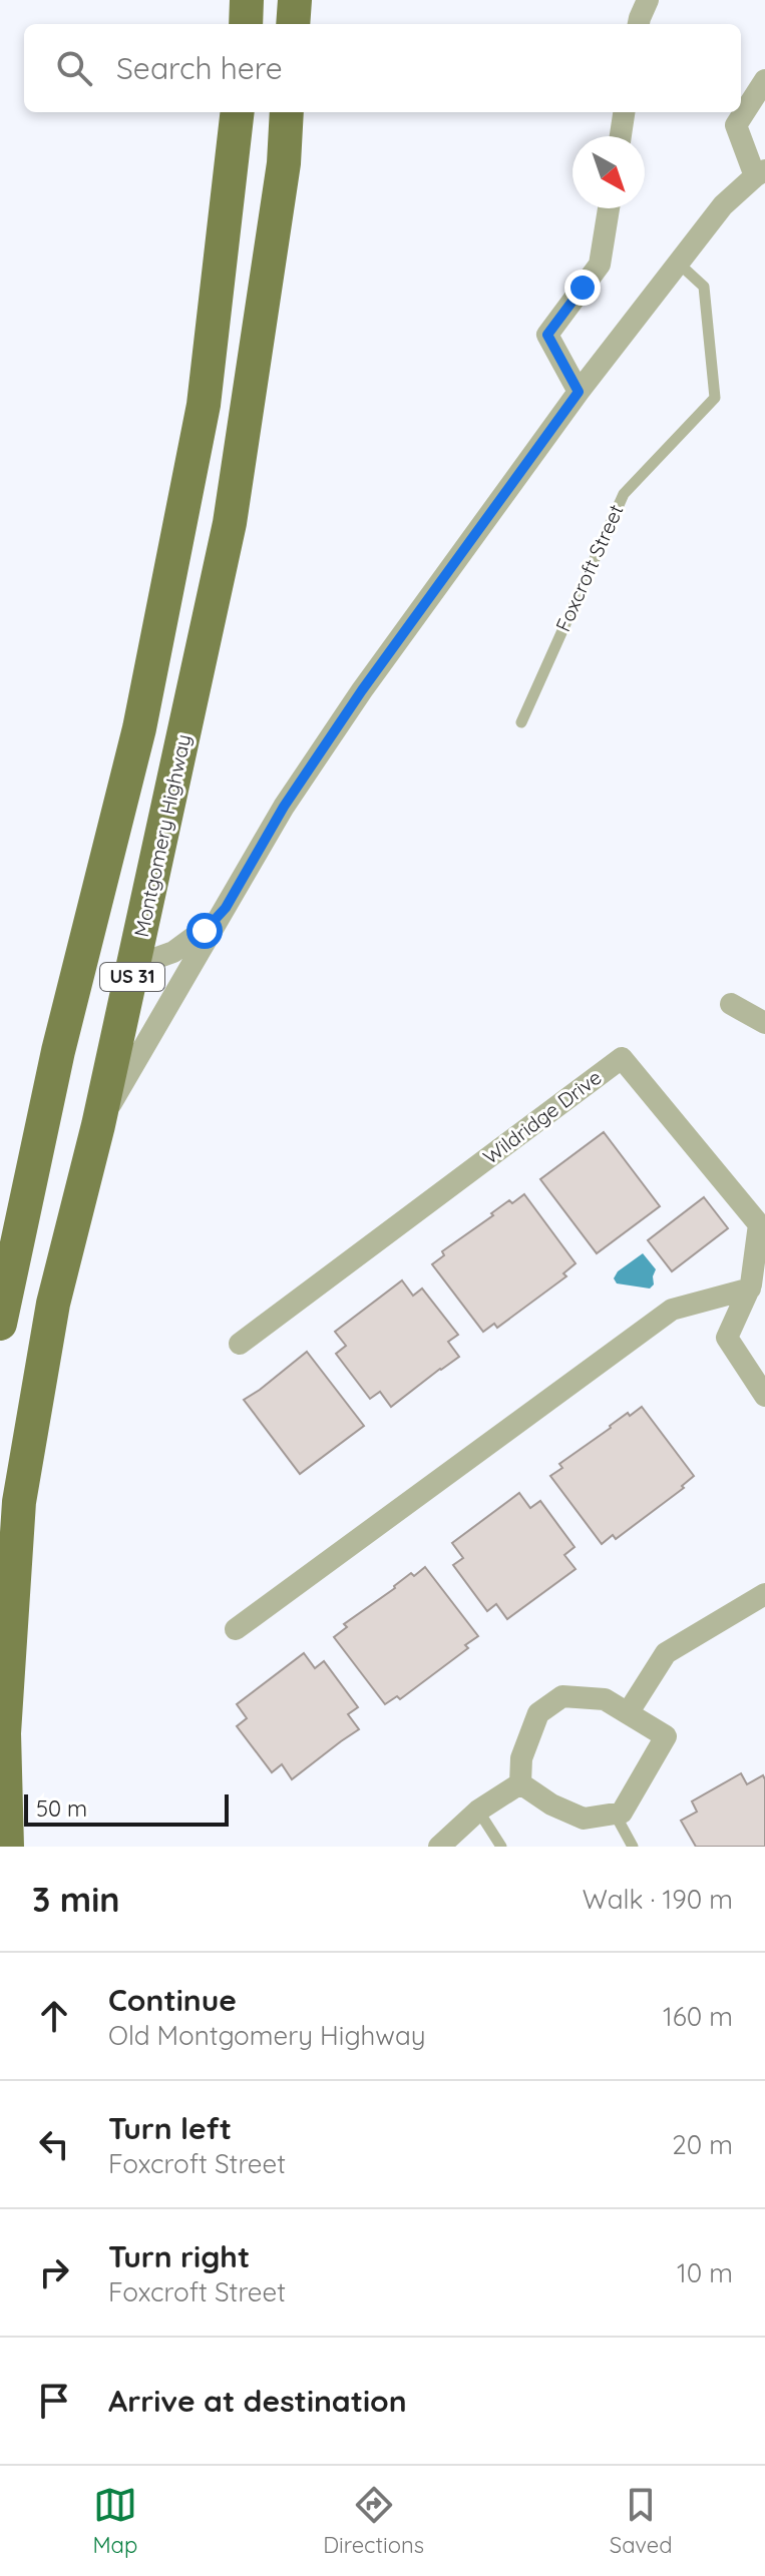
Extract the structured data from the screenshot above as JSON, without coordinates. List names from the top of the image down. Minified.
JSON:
{"streets":{"main road":["Montgomery Highway","US 31"],"street":["Wildridge Drive"],"lane":["Foxcroft Street"]},"scale_bar":"50 m","north":"bottom right","page":{"search":"Search here","scale":"50 m","heading":["3 min","Walk · 190 m"],"list":[["Continue","Old Montgomery Highway","160 m"],["Turn left","Foxcroft Street","20 m"],["Turn right","Foxcroft Street","10 m"],"Arrive at destination"],"nav":["Map","Directions","Saved"]}}
